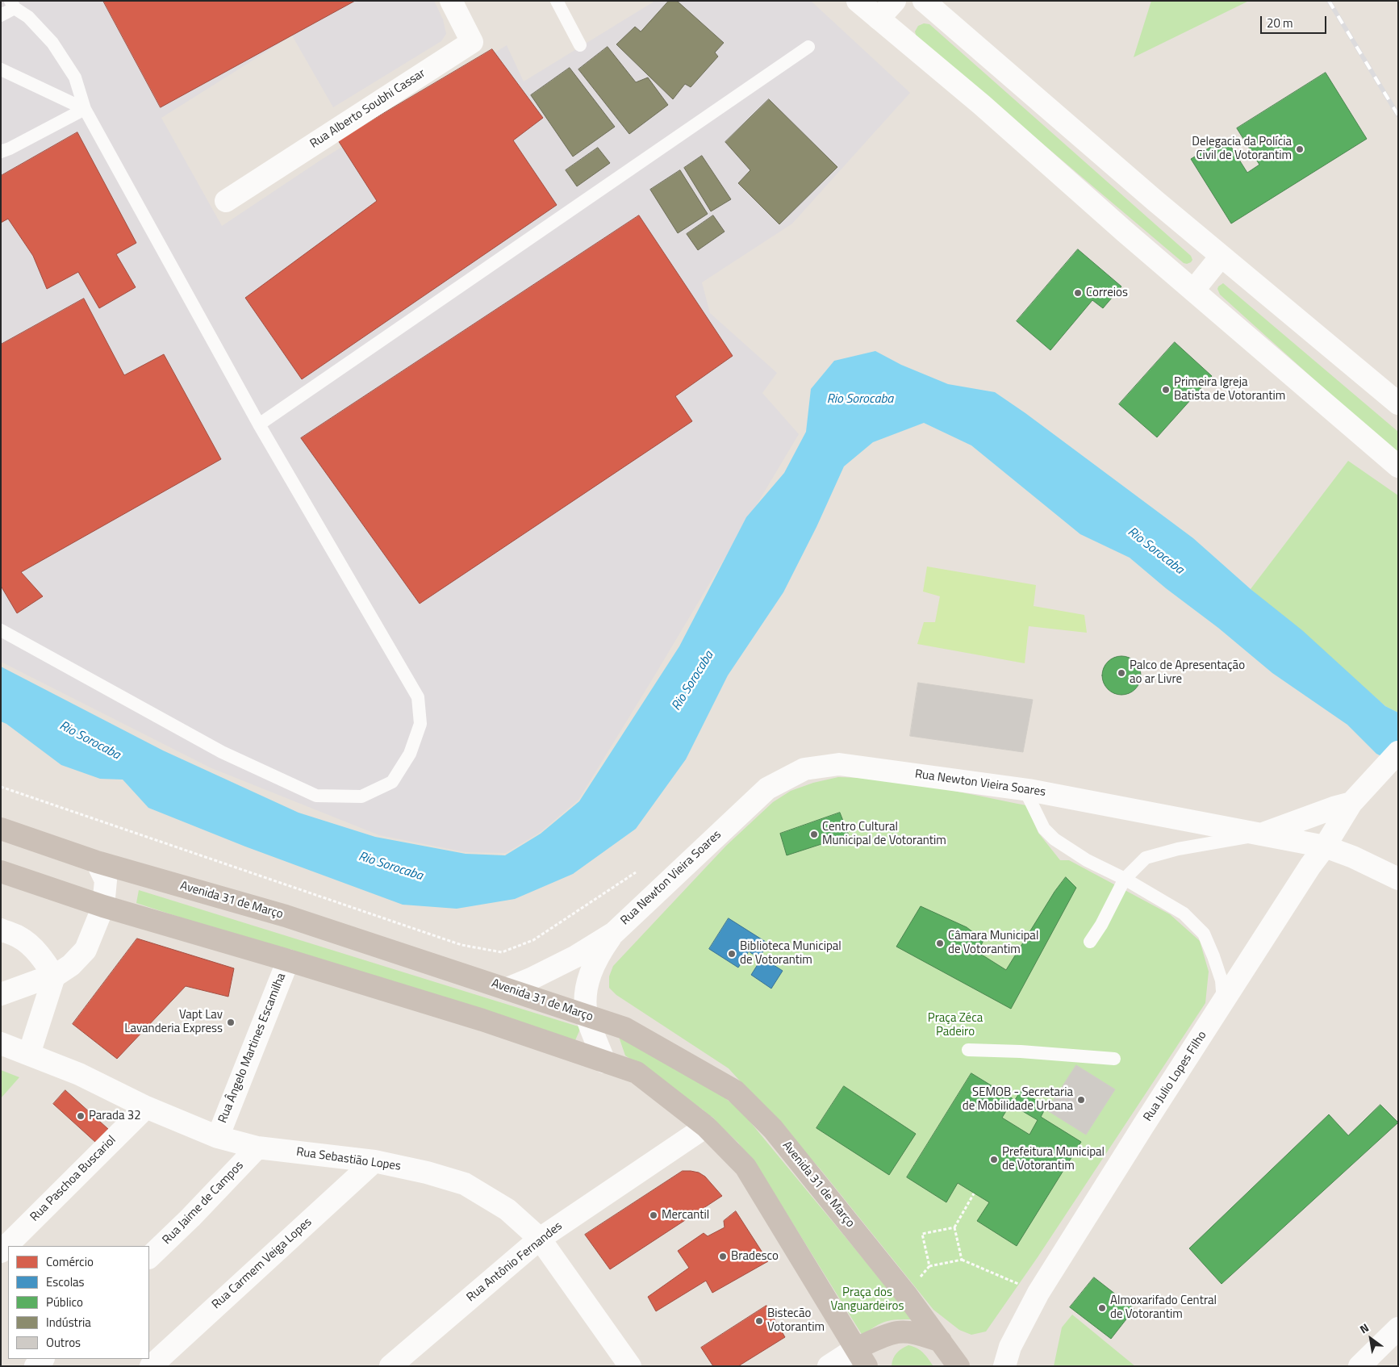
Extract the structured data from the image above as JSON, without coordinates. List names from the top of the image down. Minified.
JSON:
{"streets":{"highway":["Avenida 31 de Março"],"main road":["Rua Alberto Soubhi Cassar","Rua Newton Vieira Soares","Rua Ângelo Martines Escamilha","Rua Julio Lopes Filho","Rua Sebastião Lopes","Rua Paschoa Buscariol","Rua Jaime de Campos","Rua Antônio Fernandes","Rua Carmem Veiga Lopes"]},"crossings":[["Rua Newton Vieira Soares","Rua Julio Lopes Filho"],["Rua Ângelo Martines Escamilha","Rua Sebastião Lopes"],["Rua Sebastião Lopes","Rua Paschoa Buscariol"],["Rua Sebastião Lopes","Rua Jaime de Campos"],["Rua Sebastião Lopes","Rua Antônio Fernandes"],["Rua Sebastião Lopes","Rua Carmem Veiga Lopes"]],"water":["Rio Sorocaba"],"parks":["Praça Zéca Padeiro","Praça dos Vanguardeiros"],"places":["Delegacia da Polícia Civil de Votorantim","Correios","Primeira Igreja Batista de Votorantim","Palco de Apresentação ao ar Livre","Centro Cultural Municipal de Votorantim","Câmara Municipal de Votorantim","Biblioteca Municipal de Votorantim","Vapt Lav Lavanderia Express","SEMOB - Secretaria de Mobilidade Urbana","Parada 32","Prefeitura Municipal de Votorantim","Mercantil","Bradesco","Almoxarifado Central de Votorantim","Bistecão Votorantim"],"legend":["Comércio","Escolas","Público","Indústria","Outros"],"scale_bar":"20 m","north":"top left"}
